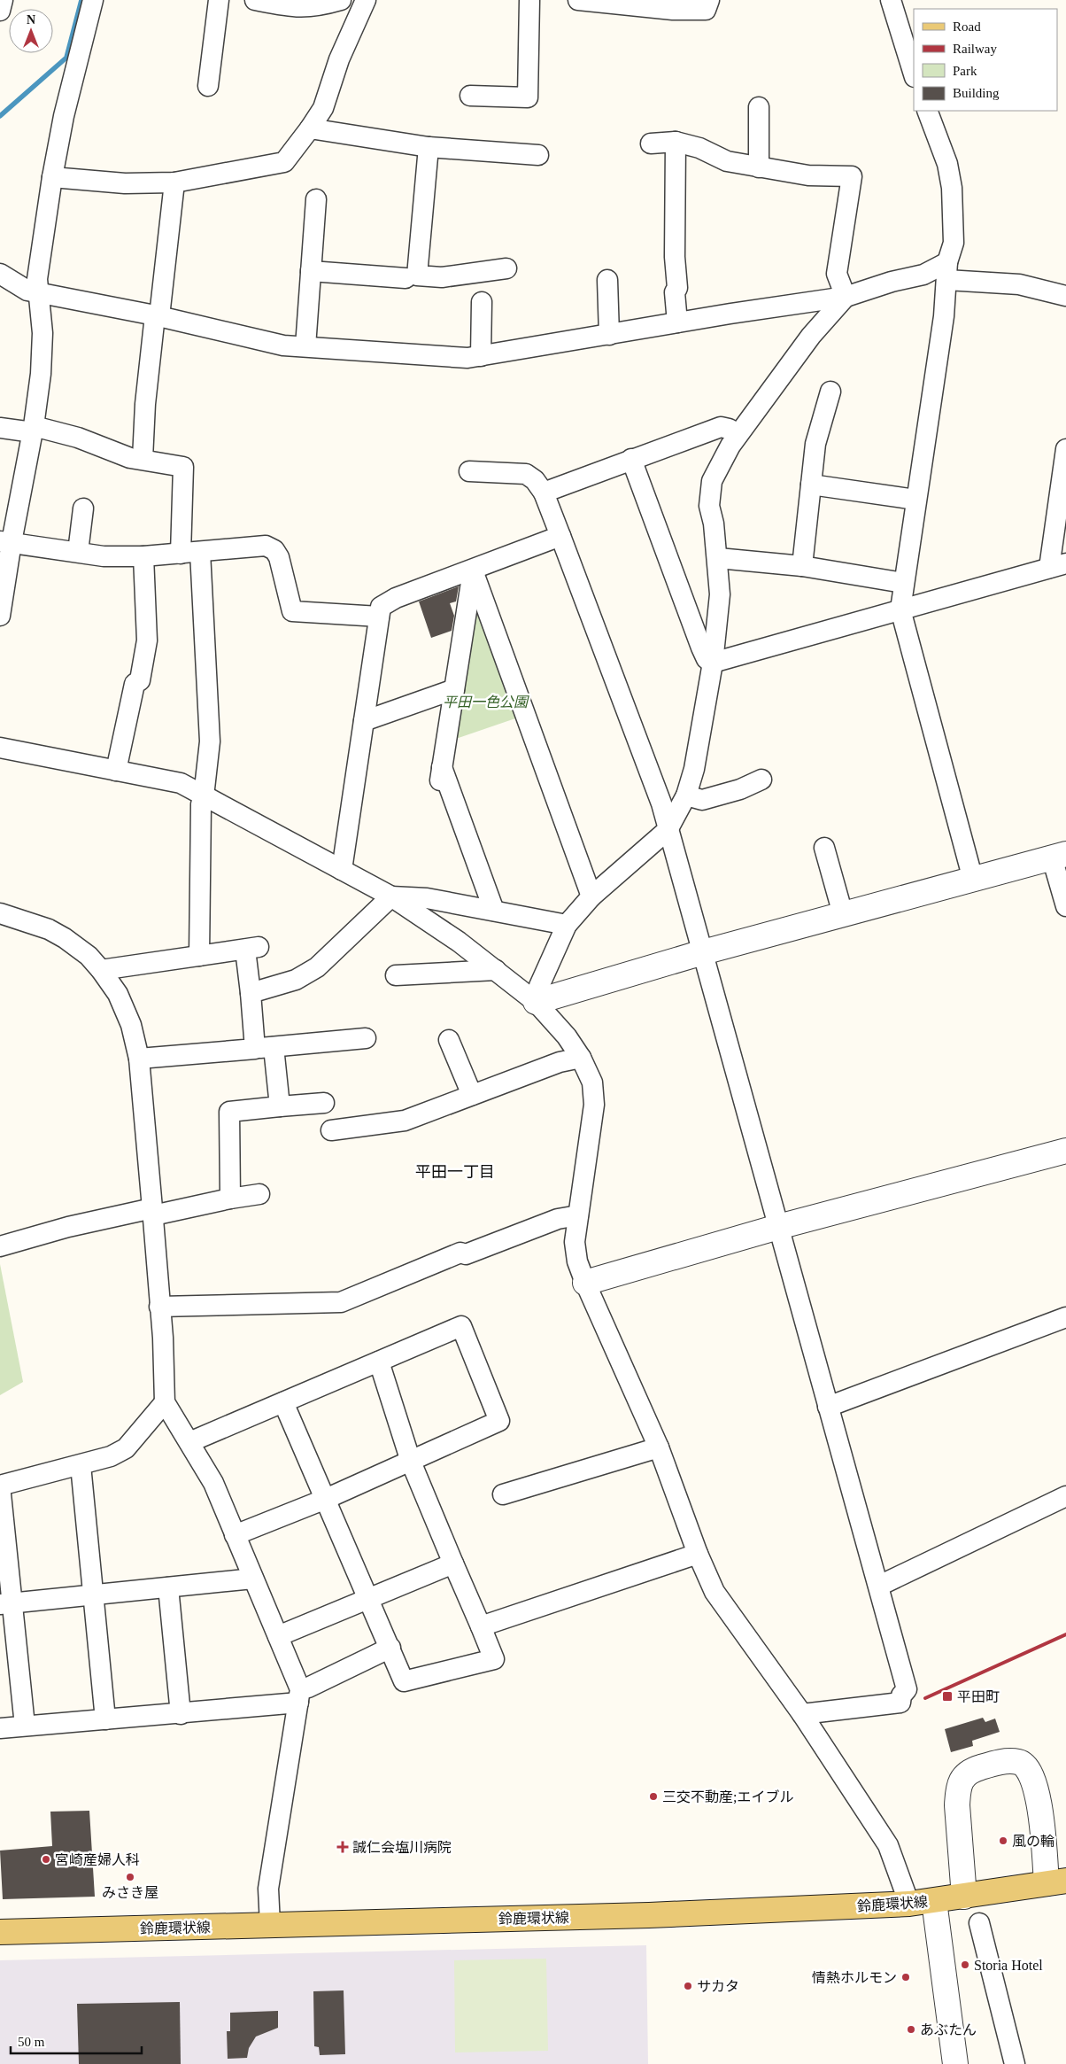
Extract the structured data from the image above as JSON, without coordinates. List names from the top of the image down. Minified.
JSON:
{"streets":{"main road":["鈴鹿環状線"]},"districts":["平田一丁目"],"parks":["平田一色公園"],"places":{"transit":["平田町"],"other":["三交不動産;エイブル","風の輪","宮崎産婦人科","みさき屋","Storia Hotel","情熱ホルモン","サカタ","あぶたん"],"health":["誠仁会塩川病院"]},"legend":["Road","Railway","Park","Building"],"scale_bar":"50 m","north":"top"}
